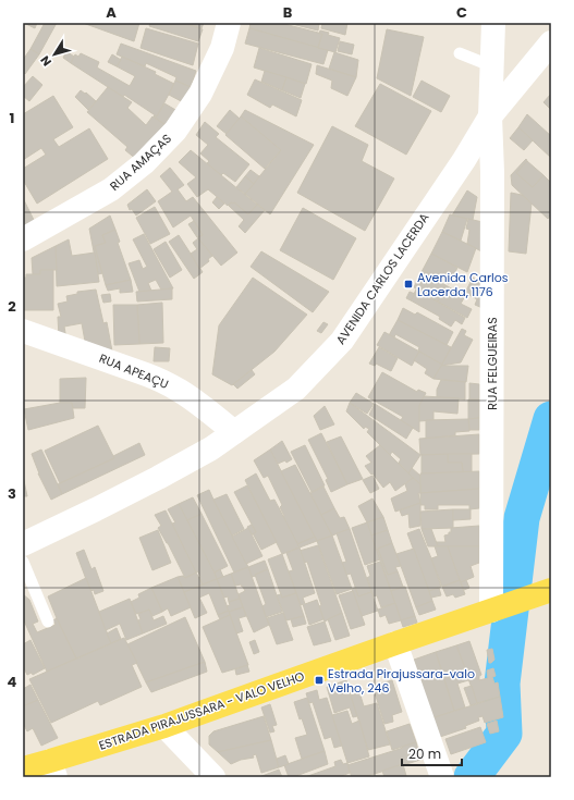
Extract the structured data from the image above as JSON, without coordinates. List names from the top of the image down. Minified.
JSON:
{"streets":{"main road":["ESTRADA PIRAJUSSARA - VALO VELHO"],"street":["RUA AMAÇAS","AVENIDA CARLOS LACERDA","RUA FELGUEIRAS","RUA APEAÇU"]},"crossings":[["AVENIDA CARLOS LACERDA","RUA FELGUEIRAS"],["AVENIDA CARLOS LACERDA","RUA APEAÇU"],["RUA FELGUEIRAS","ESTRADA PIRAJUSSARA - VALO VELHO"]],"places":{"transit":["Avenida Carlos Lacerda, 1176","Estrada Pirajussara-valo Velho, 246"]},"scale_bar":"20 m","north":"bottom left","grid":{"columns":["A","B","C"],"rows":["1","2","3","4"]}}
